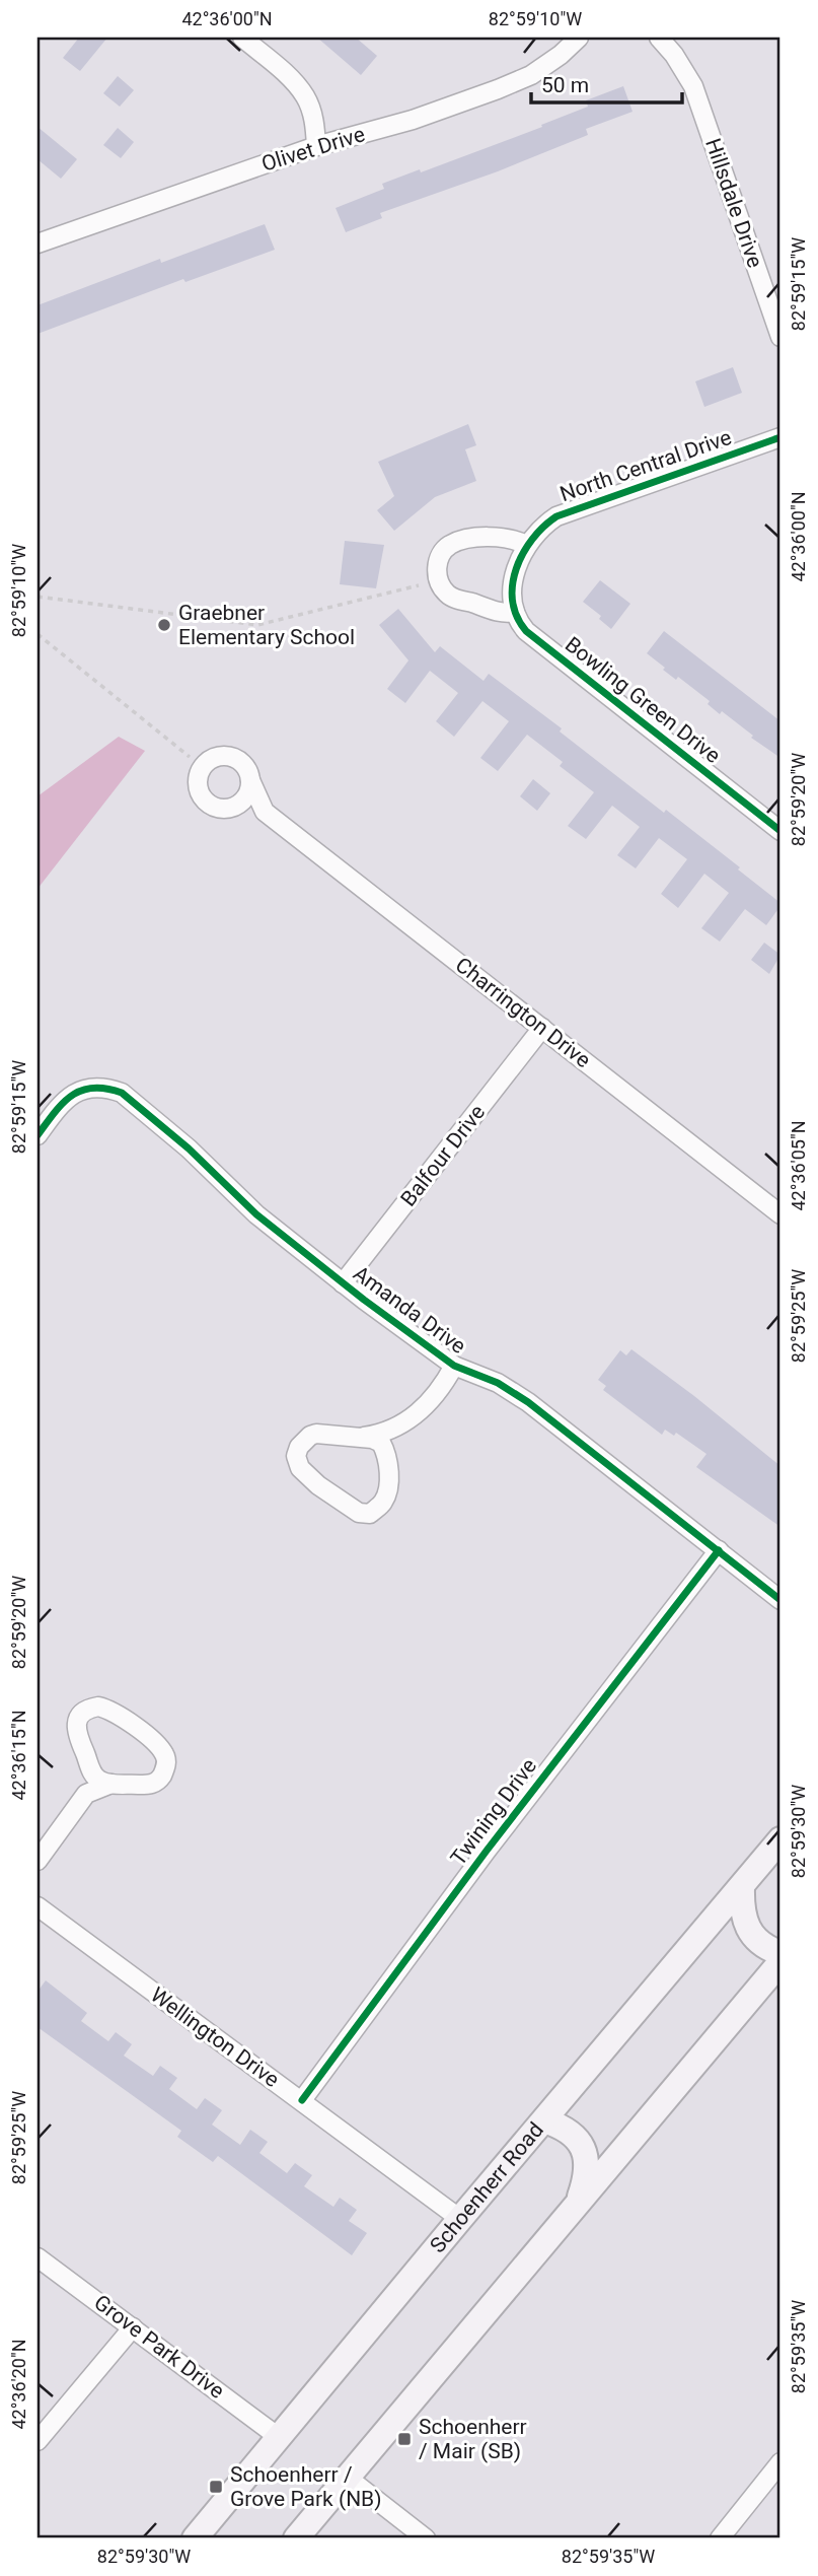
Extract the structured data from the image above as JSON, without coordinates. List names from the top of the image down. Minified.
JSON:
{"streets":{"main road":["Schoenherr Road"],"street":["Olivet Drive","Hillsdale Drive","North Central Drive","Bowling Green Drive","Charrington Drive","Balfour Drive","Amanda Drive","Twining Drive","Wellington Drive","Grove Park Drive"]},"crossings":[["North Central Drive","Bowling Green Drive"],["Charrington Drive","Balfour Drive"],["Balfour Drive","Amanda Drive"],["Amanda Drive","Twining Drive"],["Twining Drive","Wellington Drive"],["Wellington Drive","Schoenherr Road"],["Schoenherr Road","Grove Park Drive"]],"places":{"other":["Graebner Elementary School"],"transit":["Schoenherr / Mair (SB)","Schoenherr / Grove Park (NB)"]},"scale_bar":"50 m","coordinates":["42°36'00\"N","82°59'10\"W","82°59'15\"W","82°59'20\"W","42°36'05\"N","82°59'25\"W","42°36'15\"N","82°59'30\"W","82°59'35\"W","42°36'20\"N"]}
